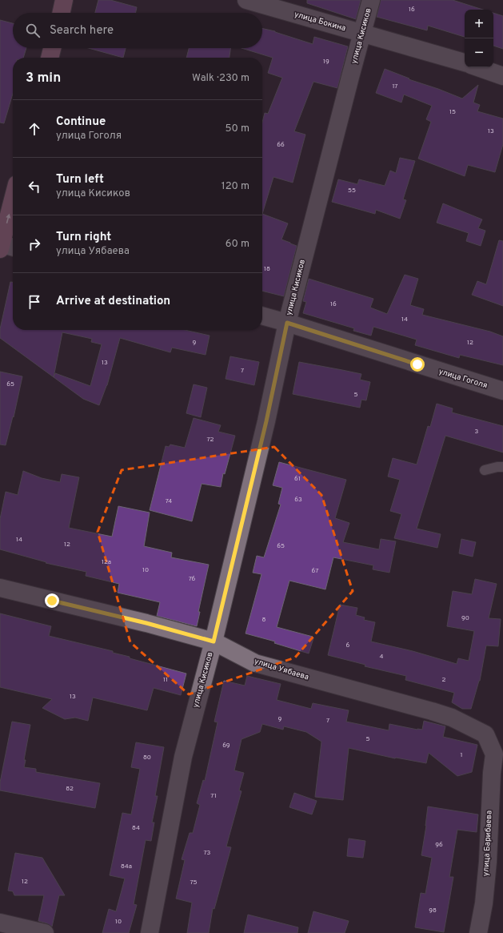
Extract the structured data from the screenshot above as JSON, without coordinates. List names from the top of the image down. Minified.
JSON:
{"streets":{"street":["улица Бокина","улица Кисиков","улица Гоголя","улица Уябаева","улица Барибаева"]},"crossings":[["улица Бокина","улица Кисиков"],["улица Кисиков","улица Гоголя"],["улица Кисиков","улица Уябаева"],["улица Уябаева","улица Барибаева"]],"house_numbers":["16","19","17","15","13","66","55","18","16","14","9","12","13","7","65","5","3","72","61","63","74","14","12","65","12а","10","67","76","90","8","6","4","11","2","13","9","7","5","69","1","80","82","71","84","96","73","84а","12","75","98","10"],"page":{"map_buttons":["+","−"],"search":"Search here","heading":["3 min","Walk · 230 m"],"list":[["Continue","улица Гоголя","50 m"],["Turn left","улица Кисиков","120 m"],["Turn right","улица Уябаева","60 m"],"Arrive at destination"]}}
